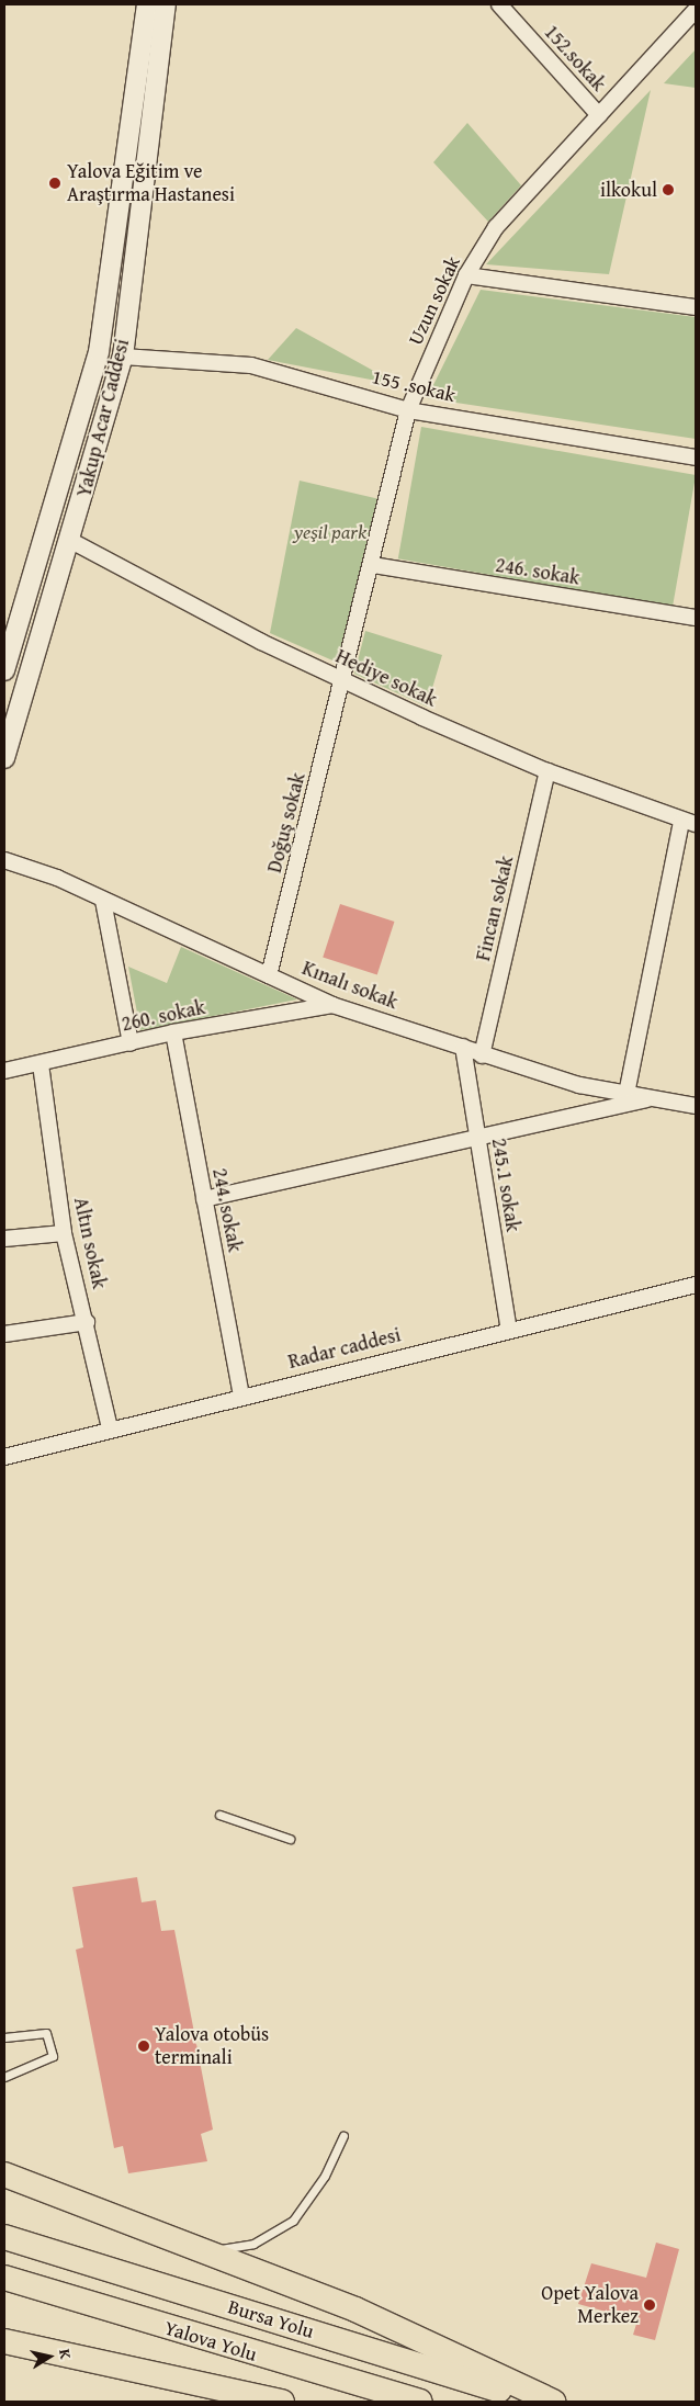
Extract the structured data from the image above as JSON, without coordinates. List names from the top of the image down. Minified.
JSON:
{"streets":{"highway":["Bursa Yolu","Yalova Yolu"],"street":["152.sokak","Uzun sokak","155 .sokak","Yakup Acar Caddesi","246. sokak","Hediye sokak","Doğuş sokak","Fincan sokak","Kınalı sokak","260. sokak","245.1 sokak","244. sokak","Altın sokak","Radar caddesi"]},"crossings":[["152.sokak","Uzun sokak"],["Uzun sokak","155 .sokak"],["Uzun sokak","246. sokak"],["Uzun sokak","Hediye sokak"],["Uzun sokak","Doğuş sokak"],["155 .sokak","Yakup Acar Caddesi"],["Yakup Acar Caddesi","Hediye sokak"],["Hediye sokak","Doğuş sokak"],["Hediye sokak","Fincan sokak"],["Doğuş sokak","Kınalı sokak"],["Fincan sokak","Kınalı sokak"],["Kınalı sokak","260. sokak"],["Kınalı sokak","245.1 sokak"],["260. sokak","244. sokak"],["260. sokak","Altın sokak"],["245.1 sokak","Radar caddesi"],["244. sokak","Radar caddesi"],["Altın sokak","Radar caddesi"]],"parks":["yeşil park"],"places":["Yalova Eğitim ve Araştırma Hastanesi","ilkokul","Yalova otobüs terminali","Opet Yalova Merkez"],"north":"right"}
